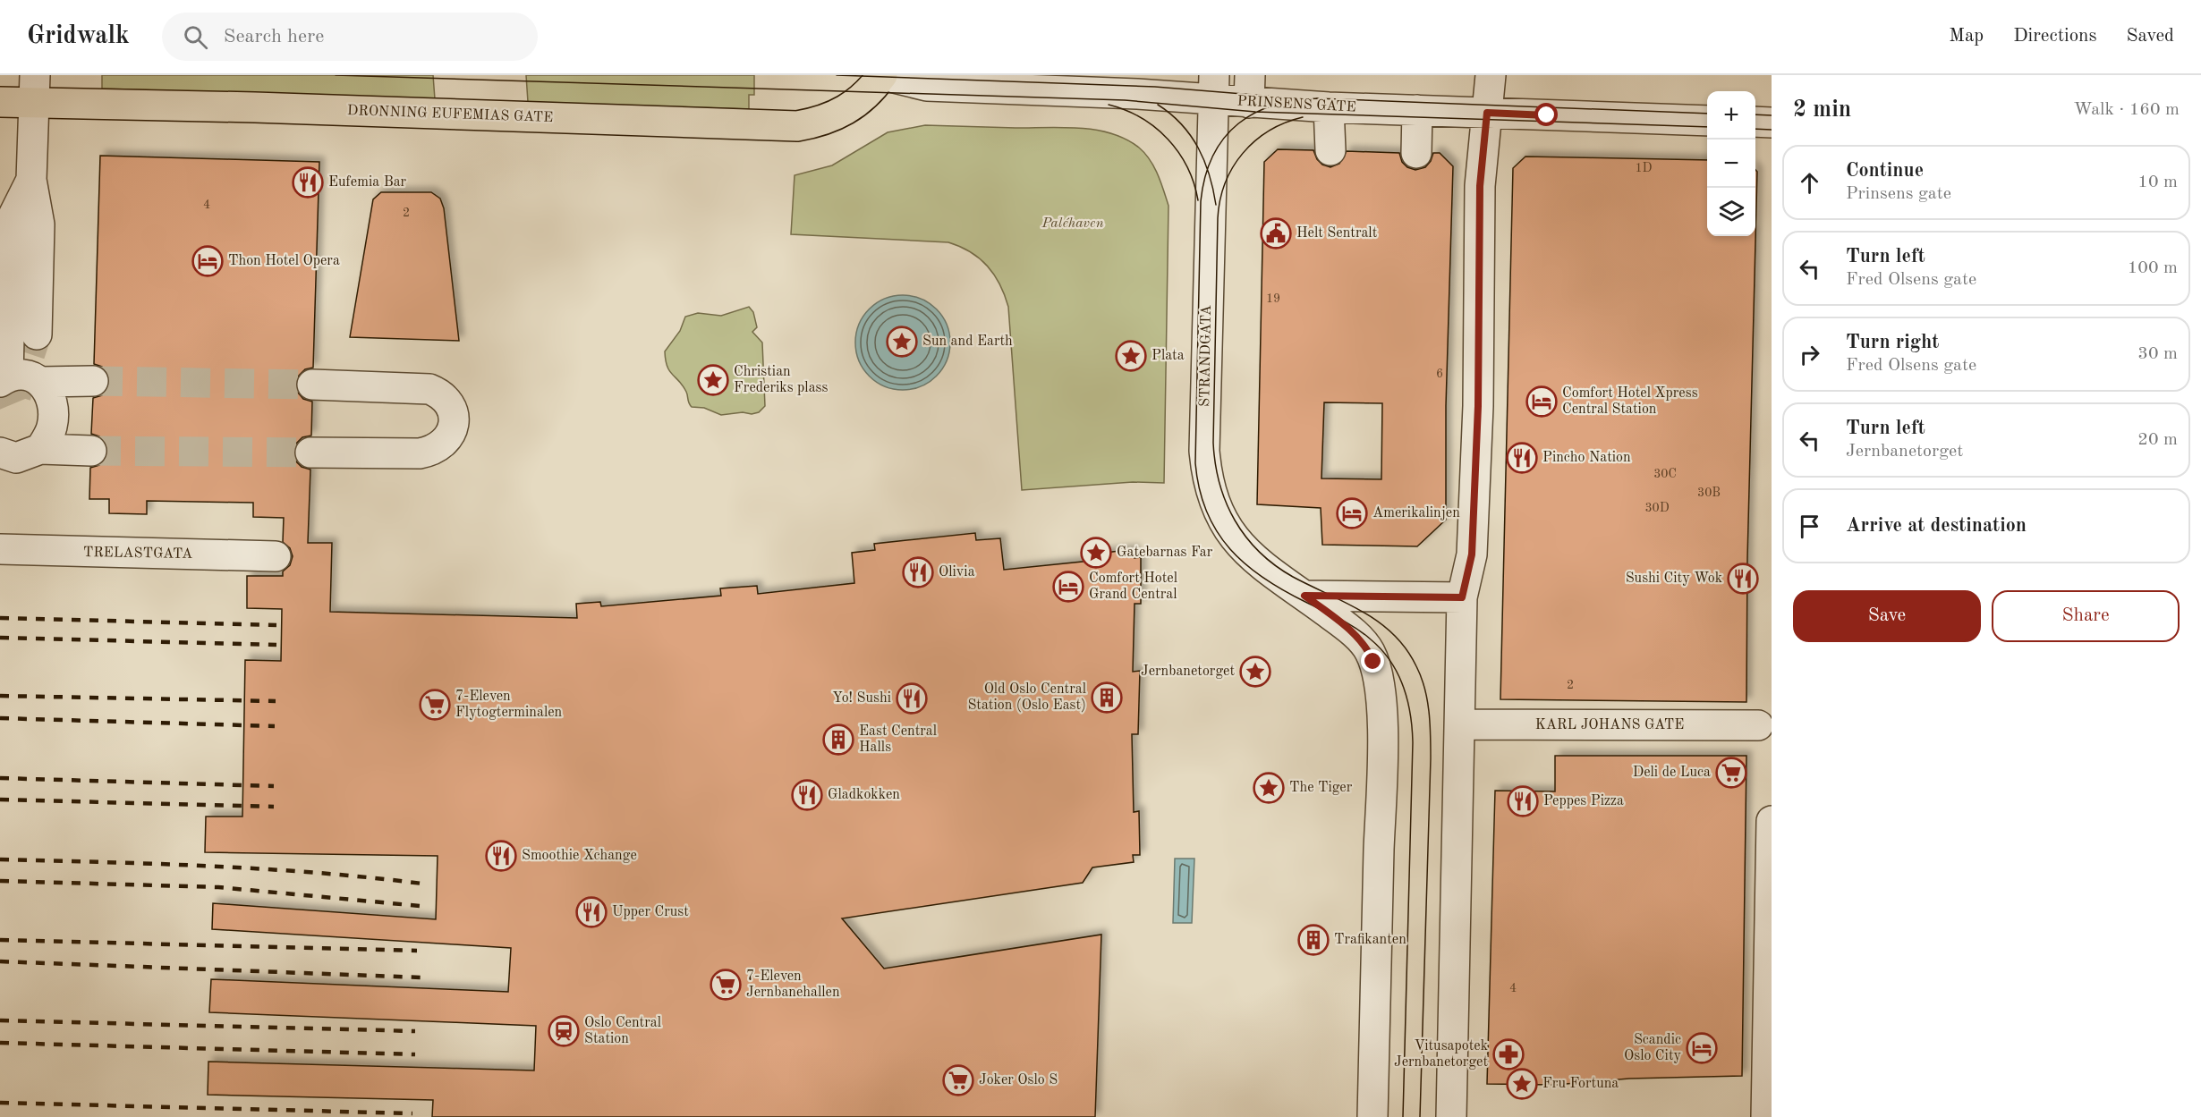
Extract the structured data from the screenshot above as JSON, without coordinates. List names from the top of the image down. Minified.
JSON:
{"streets":{"highway":["DRONNING EUFEMIAS GATE"],"street":["PRINSENS GATE","STRANDGATA","TRELASTGATA","KARL JOHANS GATE"]},"crossings":[["PRINSENS GATE","DRONNING EUFEMIAS GATE"],["PRINSENS GATE","STRANDGATA"]],"parks":["Paléhaven"],"places":{"restaurant":["Eufemia Bar","Pincho Nation","Olivia","Sushi City Wok","Yo! Sushi","Gladkokken","Peppes Pizza","Smoothie Xchange","Upper Crust"],"public building":["Helt Sentralt"],"hotel":["Thon Hotel Opera","Comfort Hotel Xpress Central Station","Amerikalinjen","Comfort Hotel Grand Central","Scandic Oslo City"],"place":["Sun and Earth","Plata","Christian Frederiks plass","Gatebarnas Far","Jernbanetorget","The Tiger","Fru Fortuna"],"building":["Old Oslo Central Station (Oslo East)","East Central Halls","Trafikanten"],"supermarket":["7-Eleven Flytogterminalen","Deli de Luca","7-Eleven Jernbanehallen","Joker Oslo S"],"station":["Oslo Central Station"],"pharmacy":["Vitusapotek Jernbanetorget"]},"house_numbers":["1D","4","2","19","6","30C","30B","30D","2","4"],"page":{"header":"Gridwalk","search":"Search here","nav":["Map","Directions","Saved"],"heading":["2 min","Walk · 160 m"],"map_buttons":["+","−"],"list":[["Continue","Prinsens gate","10 m"],["Turn left","Fred Olsens gate","100 m"],["Turn right","Fred Olsens gate","30 m"],["Turn left","Jernbanetorget","20 m"],"Arrive at destination"],"buttons":["Save","Share"]}}
